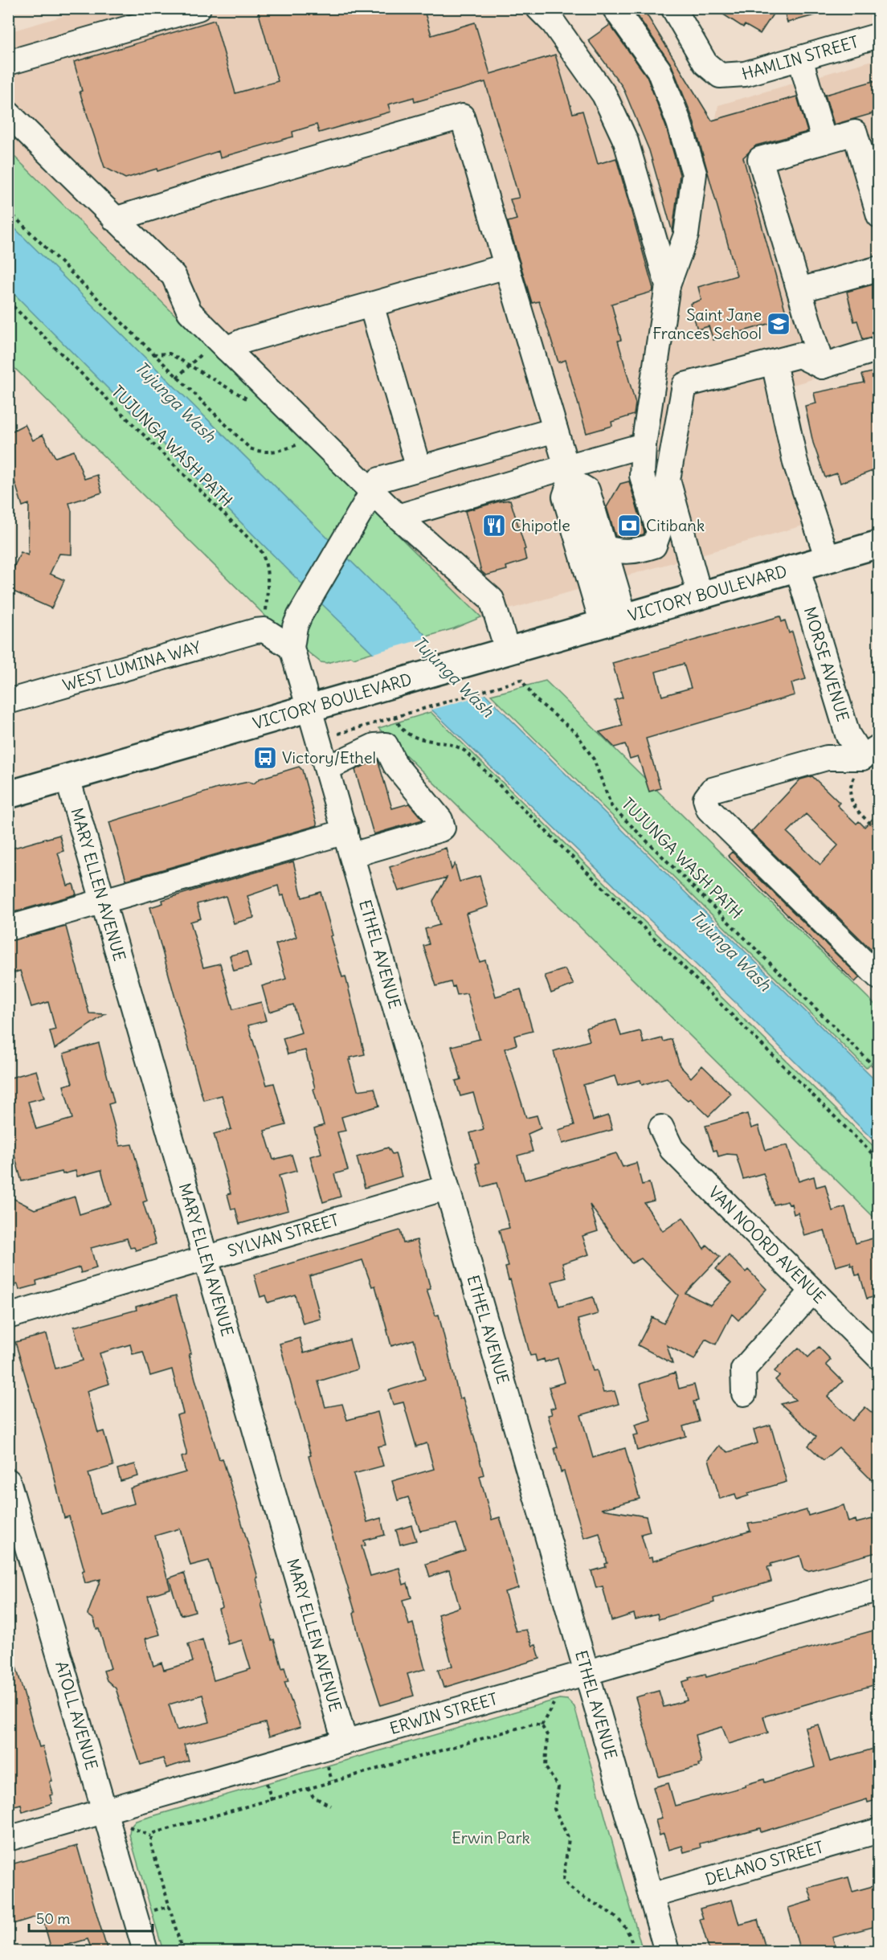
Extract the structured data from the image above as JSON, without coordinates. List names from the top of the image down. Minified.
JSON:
{"streets":{"main road":["VICTORY BOULEVARD"],"street":["HAMLIN STREET","MORSE AVENUE","WEST LUMINA WAY","MARY ELLEN AVENUE","ETHEL AVENUE","SYLVAN STREET","VAN NOORD AVENUE","ERWIN STREET","ATOLL AVENUE","DELANO STREET"],"path":["TUJUNGA WASH PATH"]},"crossings":[["TUJUNGA WASH PATH","WEST LUMINA WAY"],["VICTORY BOULEVARD","MORSE AVENUE"],["VICTORY BOULEVARD","MARY ELLEN AVENUE"],["VICTORY BOULEVARD","ETHEL AVENUE"],["MARY ELLEN AVENUE","SYLVAN STREET"],["MARY ELLEN AVENUE","ERWIN STREET"],["ETHEL AVENUE","SYLVAN STREET"],["ETHEL AVENUE","ERWIN STREET"],["ETHEL AVENUE","DELANO STREET"],["ERWIN STREET","ATOLL AVENUE"]],"water":["Tujunga Wash"],"parks":["Erwin Park"],"places":{"school or university":["Saint Jane Frances School"],"restaurant":["Chipotle"],"bank":["Citibank"],"bus stop":["Victory/Ethel"]},"scale_bar":"50 m"}
